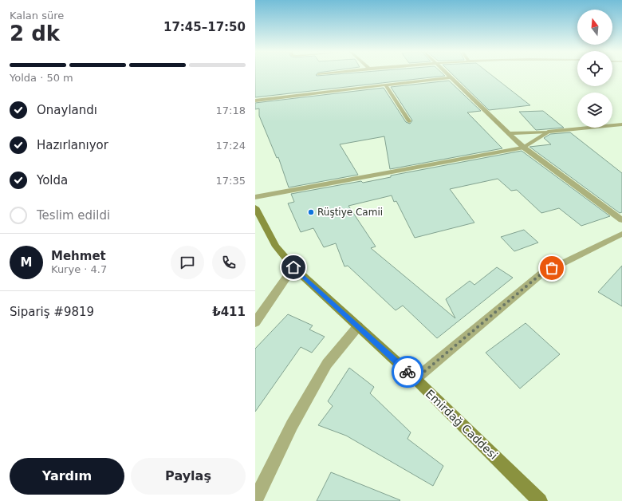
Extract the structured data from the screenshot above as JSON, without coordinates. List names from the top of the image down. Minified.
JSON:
{"streets":{"main road":["Emirdağ Caddesi"]},"places":["Rüştiye Camii"],"north":"top","page":{"heading":["2 dk","Kalan süre","17:45–17:50"],"panel":["Mehmet","Kurye · 4.7","Sipariş #9819","₺411"],"bar":"Yolda · 50 m","list":[["Onaylandı","17:18"],["Hazırlanıyor","17:24"],["Yolda","17:35"],"Teslim edildi"],"round":"M","buttons":["Yardım","Paylaş"]}}
